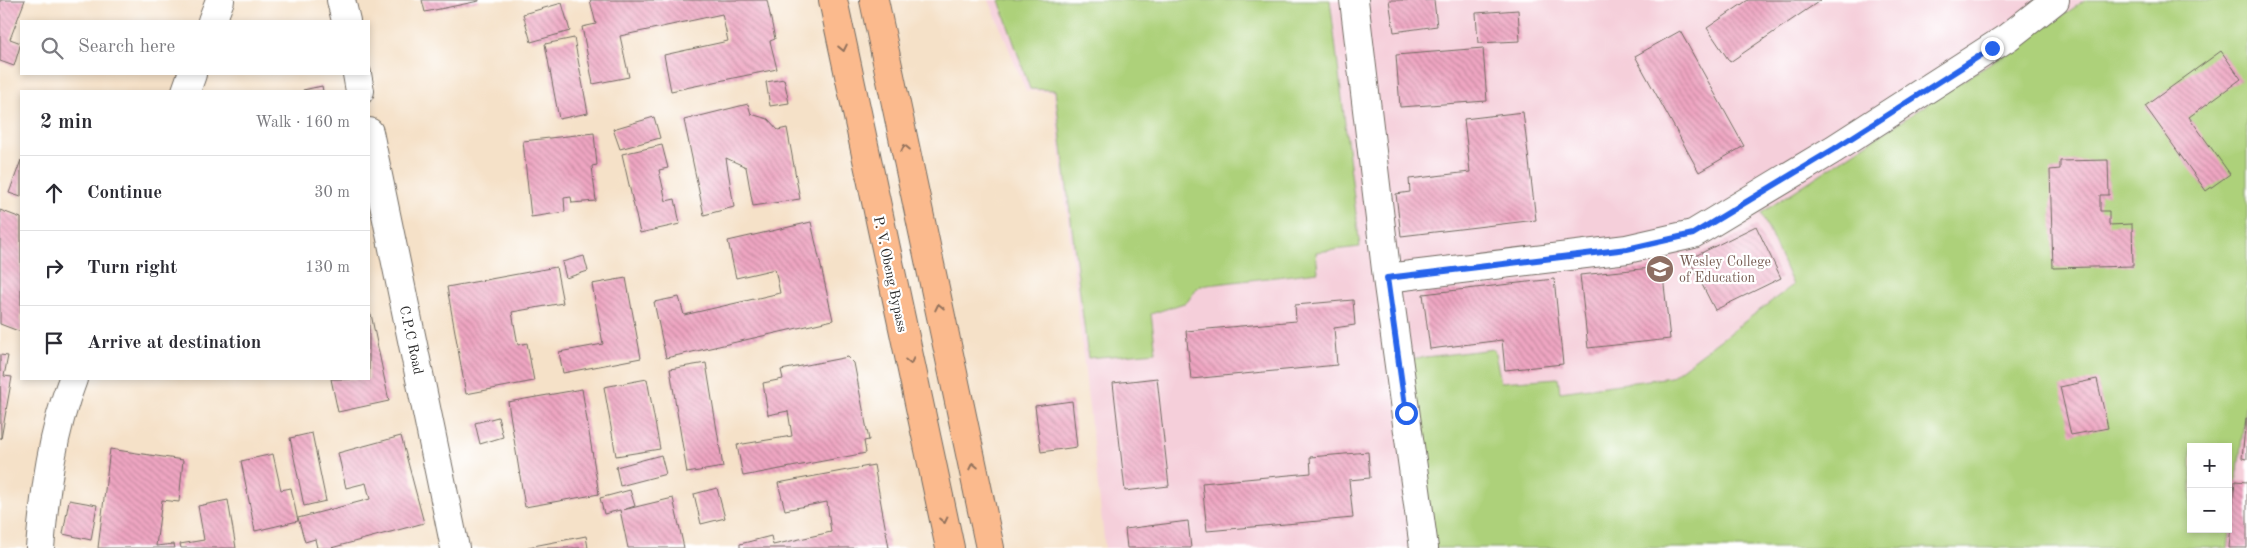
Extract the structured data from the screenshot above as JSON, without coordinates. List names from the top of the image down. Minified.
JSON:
{"streets":{"highway":["P. V. Obeng Bypass"],"street":["C.P.C Road"]},"places":{"school or university":["Wesley College of Education"]},"page":{"search":"Search here","heading":["2 min","Walk · 160 m"],"list":[["Continue","30 m"],["Turn right","130 m"],"Arrive at destination"],"map_buttons":["+","−"]}}
